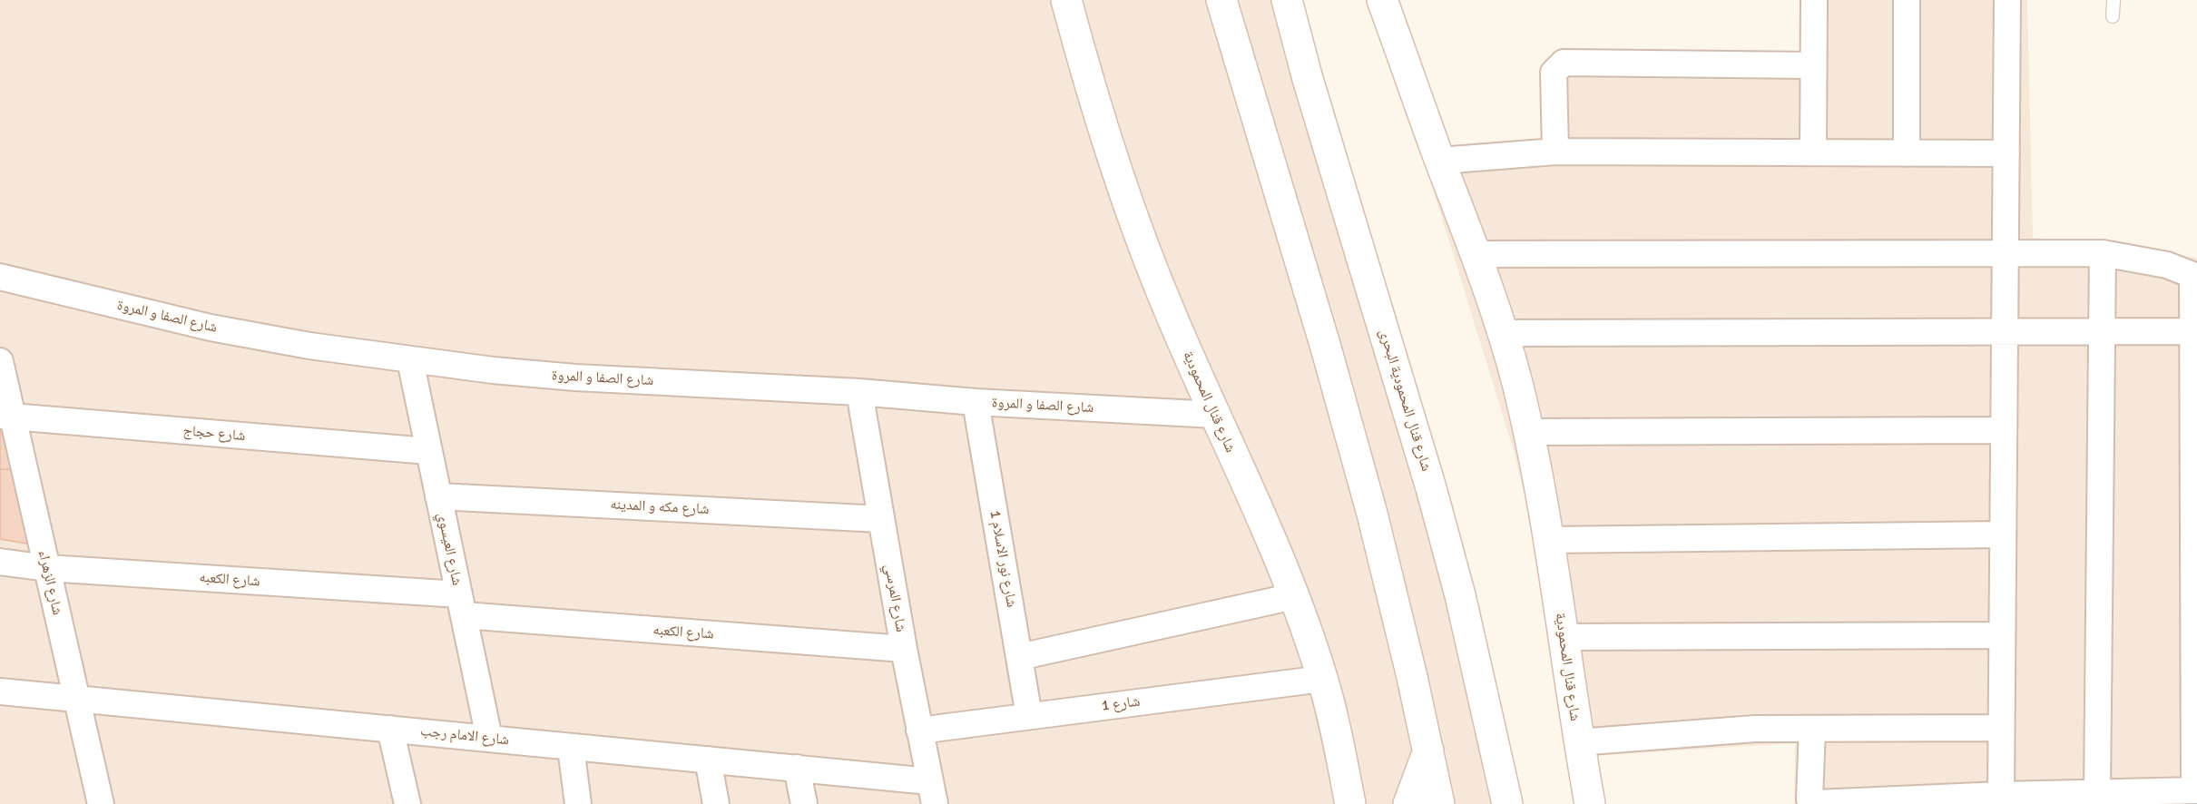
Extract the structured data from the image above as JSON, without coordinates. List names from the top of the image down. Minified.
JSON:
{"streets":{"street":["شارع الصفا و المروة","شارع قنال المحمودية البحرى","شارع قنال المحمودية","شارع حجاج","شارع مكه و المدينه","شارع العيسوي","شارع نور الاسلام 1","شارع الكعبه","شارع الزهراء","شارع المرسي","شارع 1","شارع الامام رجب"]},"crossings":[["شارع الصفا و المروة","شارع قنال المحمودية"],["شارع الصفا و المروة","شارع العيسوي"],["شارع الصفا و المروة","شارع نور الاسلام 1"],["شارع الصفا و المروة","شارع المرسي"],["شارع قنال المحمودية","شارع 1"],["شارع حجاج","شارع العيسوي"],["شارع حجاج","شارع الزهراء"],["شارع مكه و المدينه","شارع العيسوي"],["شارع مكه و المدينه","شارع المرسي"],["شارع العيسوي","شارع الكعبه"],["شارع العيسوي","شارع الامام رجب"],["شارع نور الاسلام 1","شارع 1"],["شارع الكعبه","شارع الزهراء"],["شارع الكعبه","شارع المرسي"],["شارع الزهراء","شارع الامام رجب"],["شارع المرسي","شارع 1"],["شارع المرسي","شارع الامام رجب"]]}
